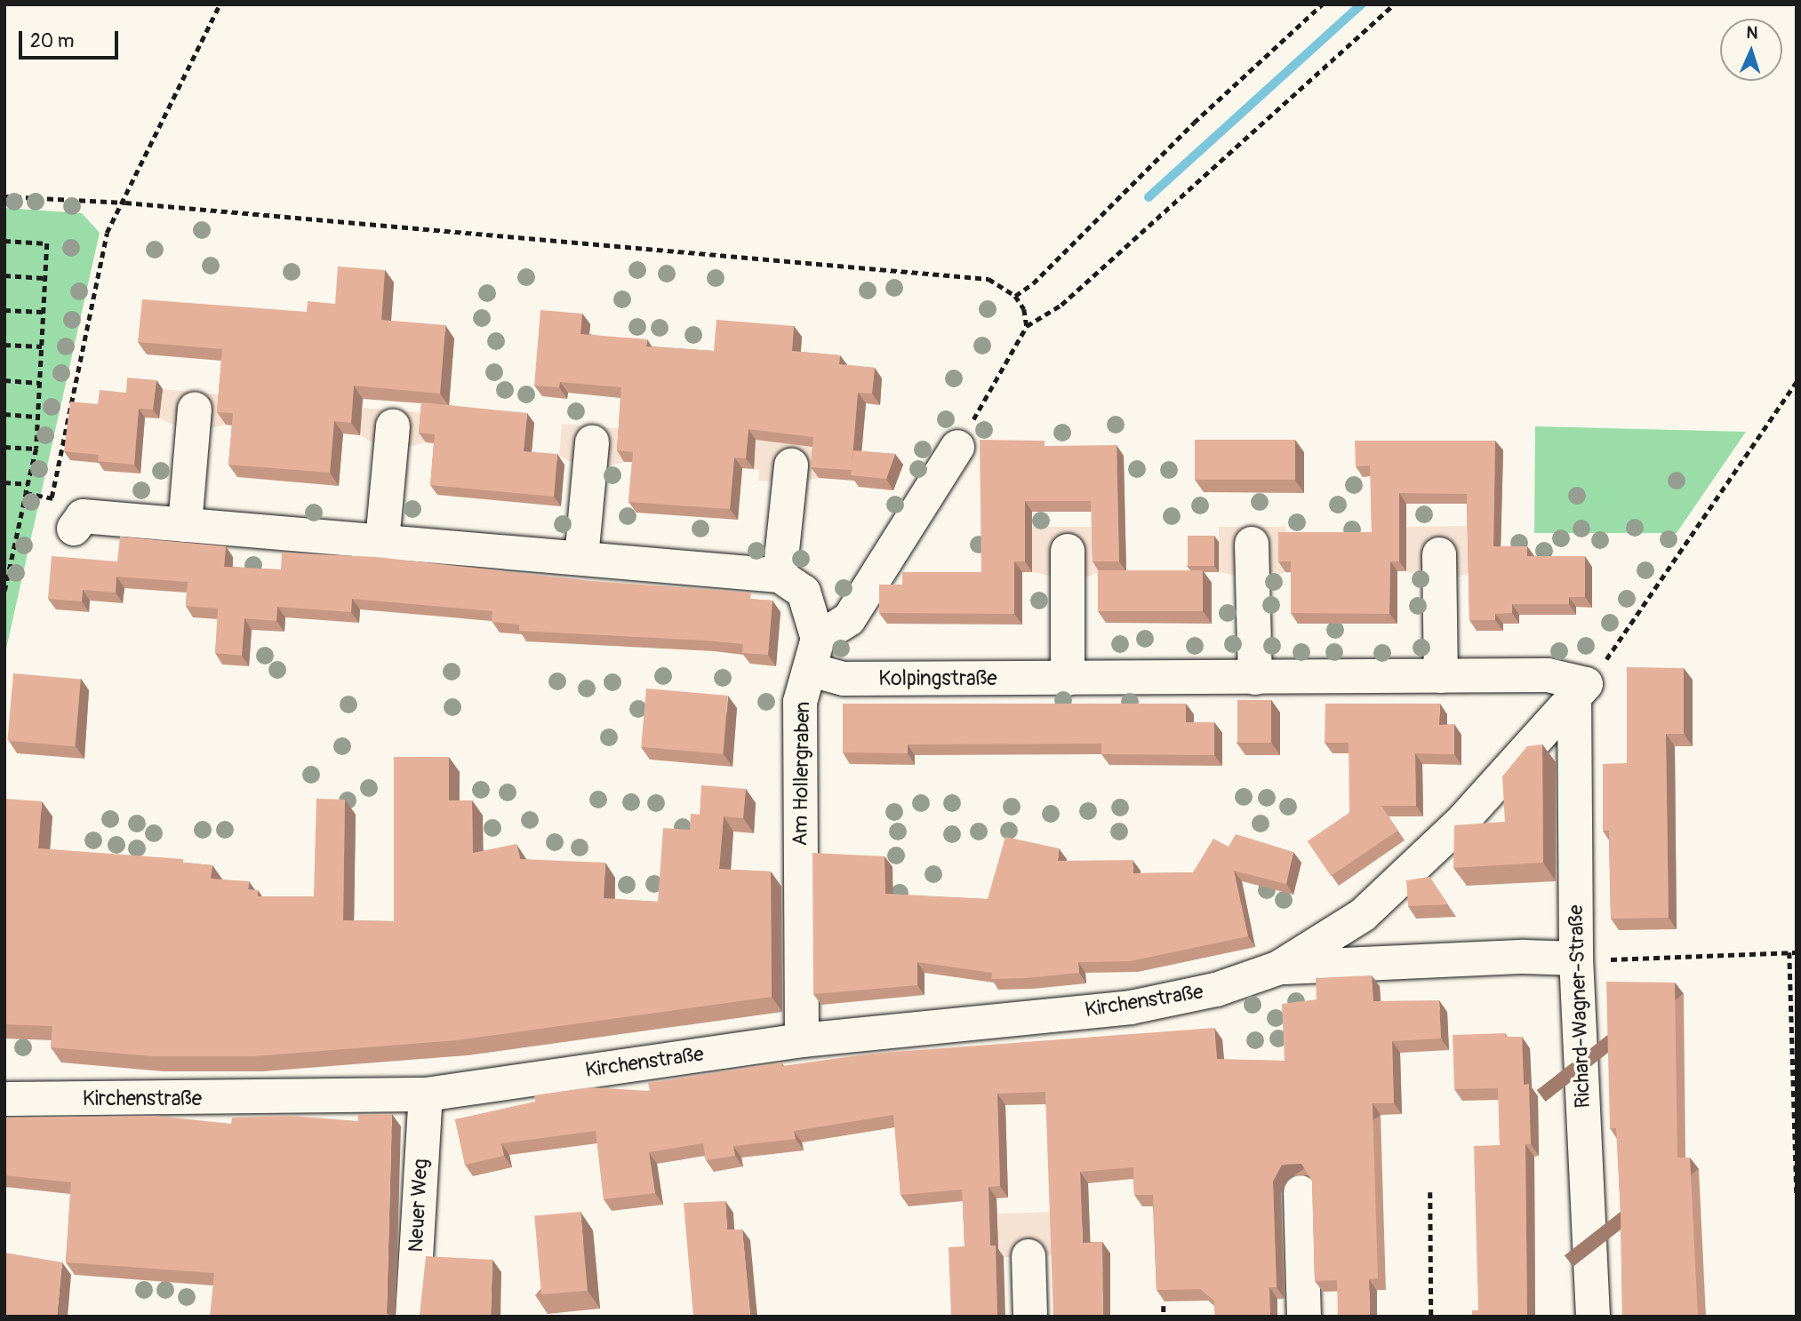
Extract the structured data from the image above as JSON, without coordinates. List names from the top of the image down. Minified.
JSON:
{"streets":{"street":["Kolpingstraße","Am Hollergraben","Kirchenstraße","Richard-Wagner-Straße","Neuer Weg"]},"crossings":[["Kolpingstraße","Am Hollergraben"],["Kolpingstraße","Kirchenstraße"],["Kolpingstraße","Richard-Wagner-Straße"],["Am Hollergraben","Kirchenstraße"],["Kirchenstraße","Richard-Wagner-Straße"],["Kirchenstraße","Neuer Weg"]],"scale_bar":"20 m","north":"top"}
